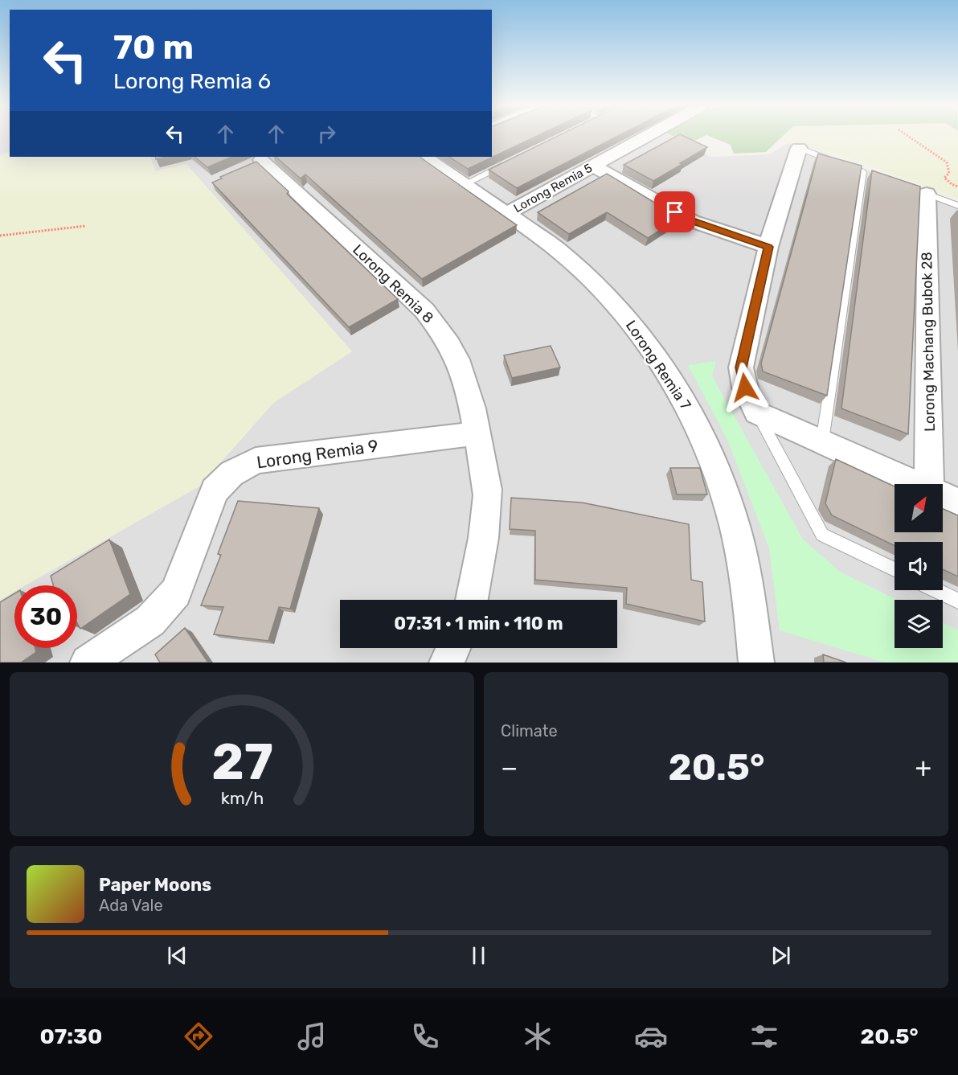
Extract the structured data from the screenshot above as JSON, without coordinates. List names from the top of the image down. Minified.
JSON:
{"streets":{"street":["Lorong Remia 5","Lorong Remia 8","Lorong Machang Bubok 28","Lorong Remia 7","Lorong Remia 9"]},"crossings":[["Lorong Remia 5","Lorong Remia 7"],["Lorong Remia 8","Lorong Remia 9"]],"north":"top right","page":{"turn":["70 m","Lorong Remia 6"],"limit":"30","trip":"07:31 · 1 min · 110 m","tile":"Climate","heat":["−","20.5°","+"],"song":["Paper Moons","Ada Vale"],"tabs":["07:30","20.5°"],"gauge":["27","km/h"]}}
